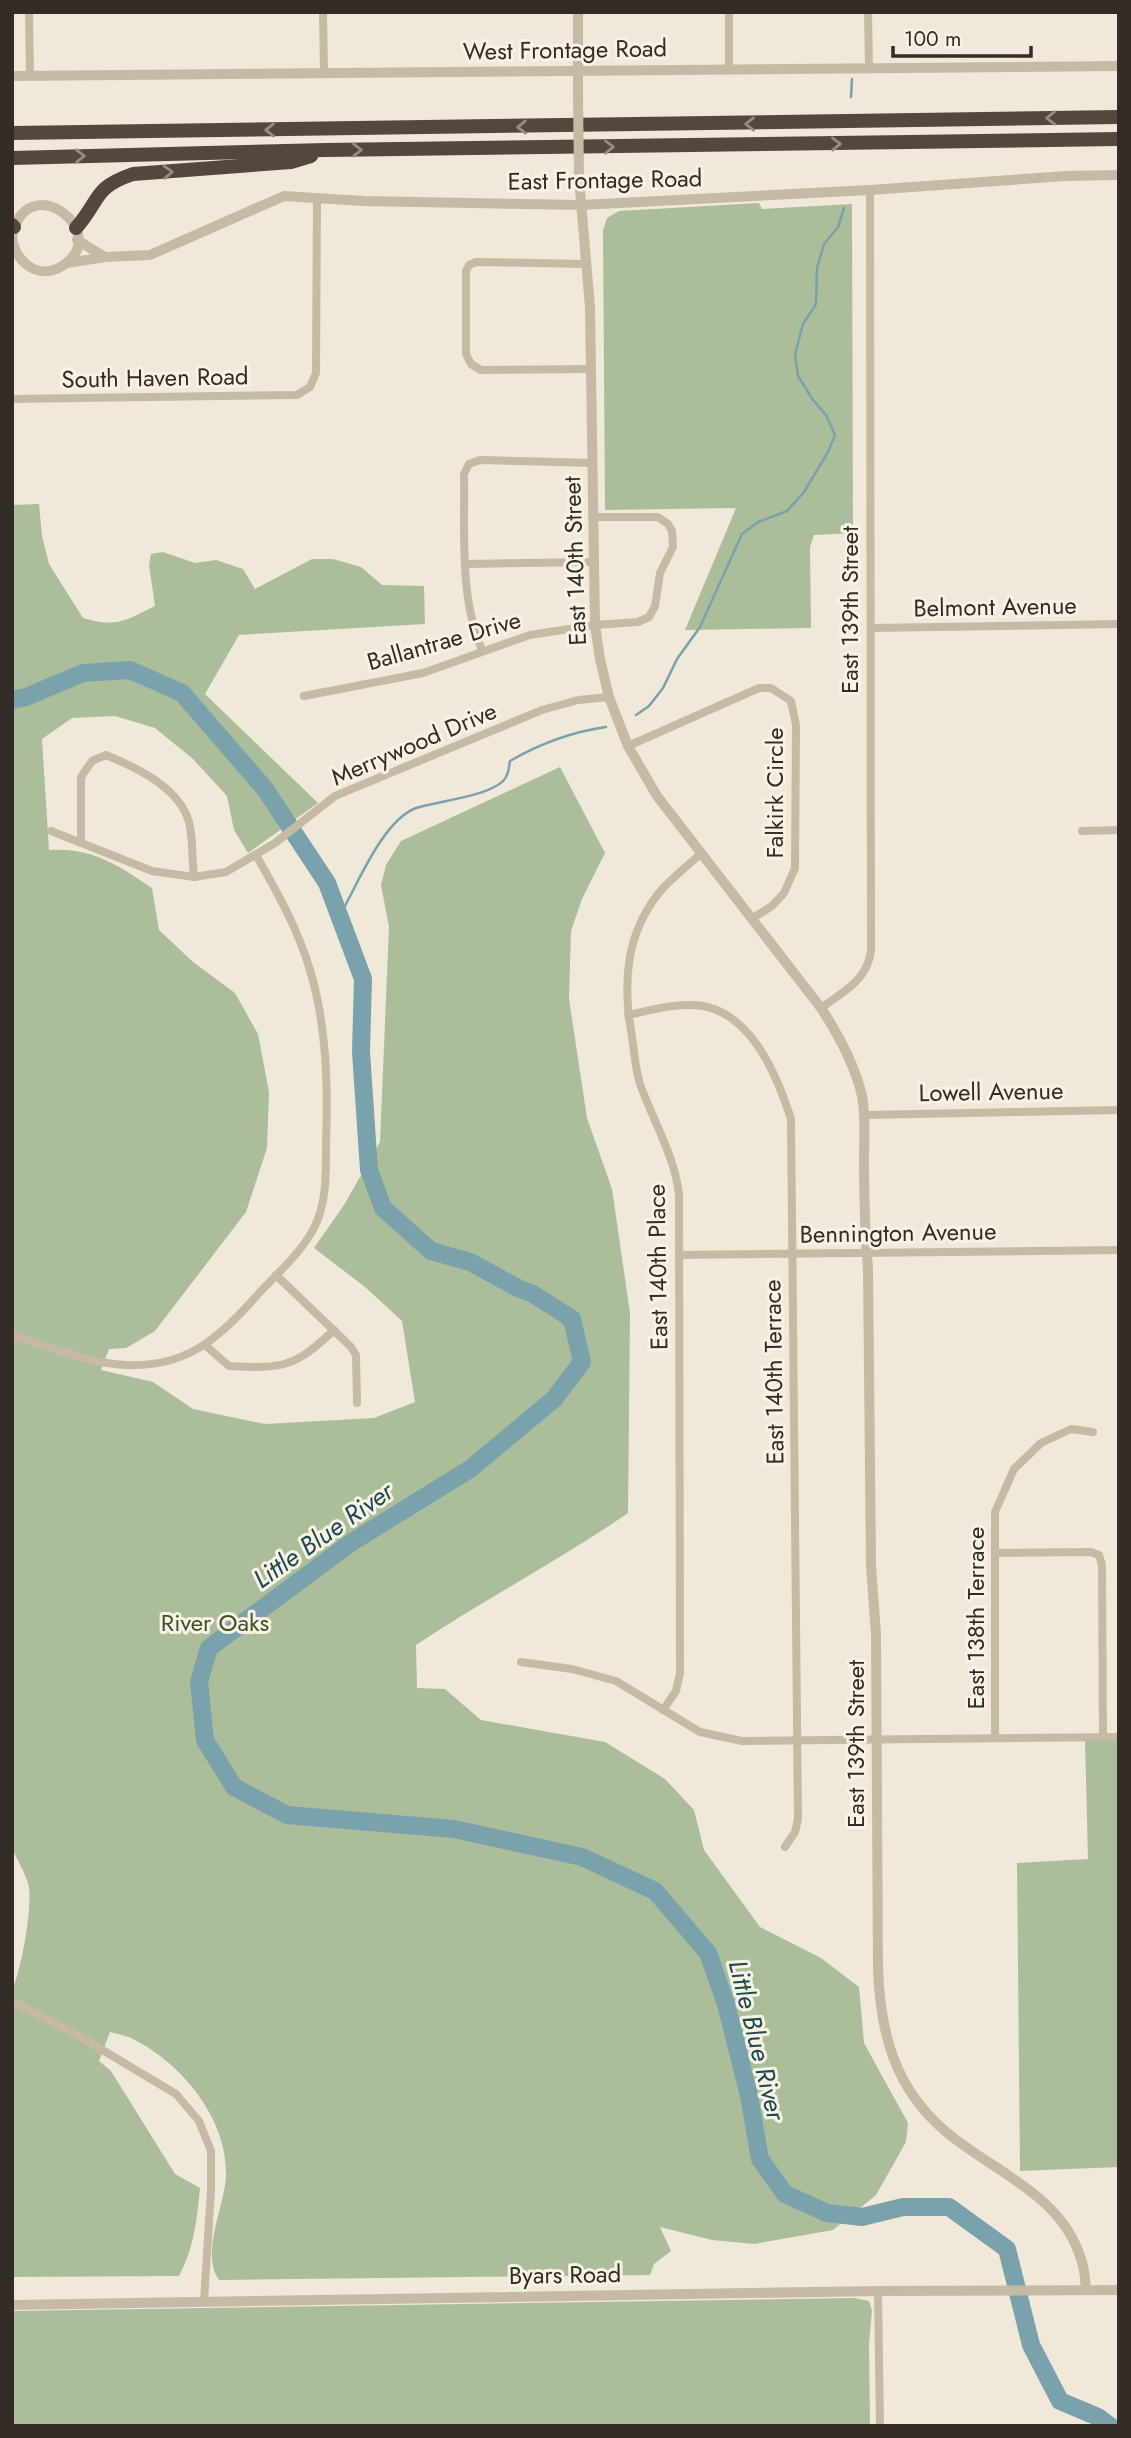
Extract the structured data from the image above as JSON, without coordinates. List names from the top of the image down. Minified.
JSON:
{"streets":{"street":["West Frontage Road","East Frontage Road","South Haven Road","East 140th Street","Belmont Avenue","East 139th Street","Ballantrae Drive","Merrywood Drive","Falkirk Circle","Lowell Avenue","Bennington Avenue","East 140th Place","East 140th Terrace","East 138th Terrace","Byars Road"]},"crossings":[["West Frontage Road","East 140th Street"],["East Frontage Road","South Haven Road"],["East Frontage Road","East 140th Street"],["East Frontage Road","East 139th Street"],["East 140th Street","East 139th Street"],["East 140th Street","Ballantrae Drive"],["East 140th Street","Merrywood Drive"],["East 140th Street","Falkirk Circle"],["East 140th Street","Lowell Avenue"],["East 140th Street","East 140th Place"],["Belmont Avenue","East 139th Street"],["East 139th Street","Lowell Avenue"],["East 139th Street","Bennington Avenue"],["East 139th Street","Byars Road"],["Bennington Avenue","East 140th Place"],["Bennington Avenue","East 140th Terrace"],["East 140th Place","East 140th Terrace"]],"water":["Little Blue River"],"parks":["River Oaks"],"scale_bar":"100 m"}
